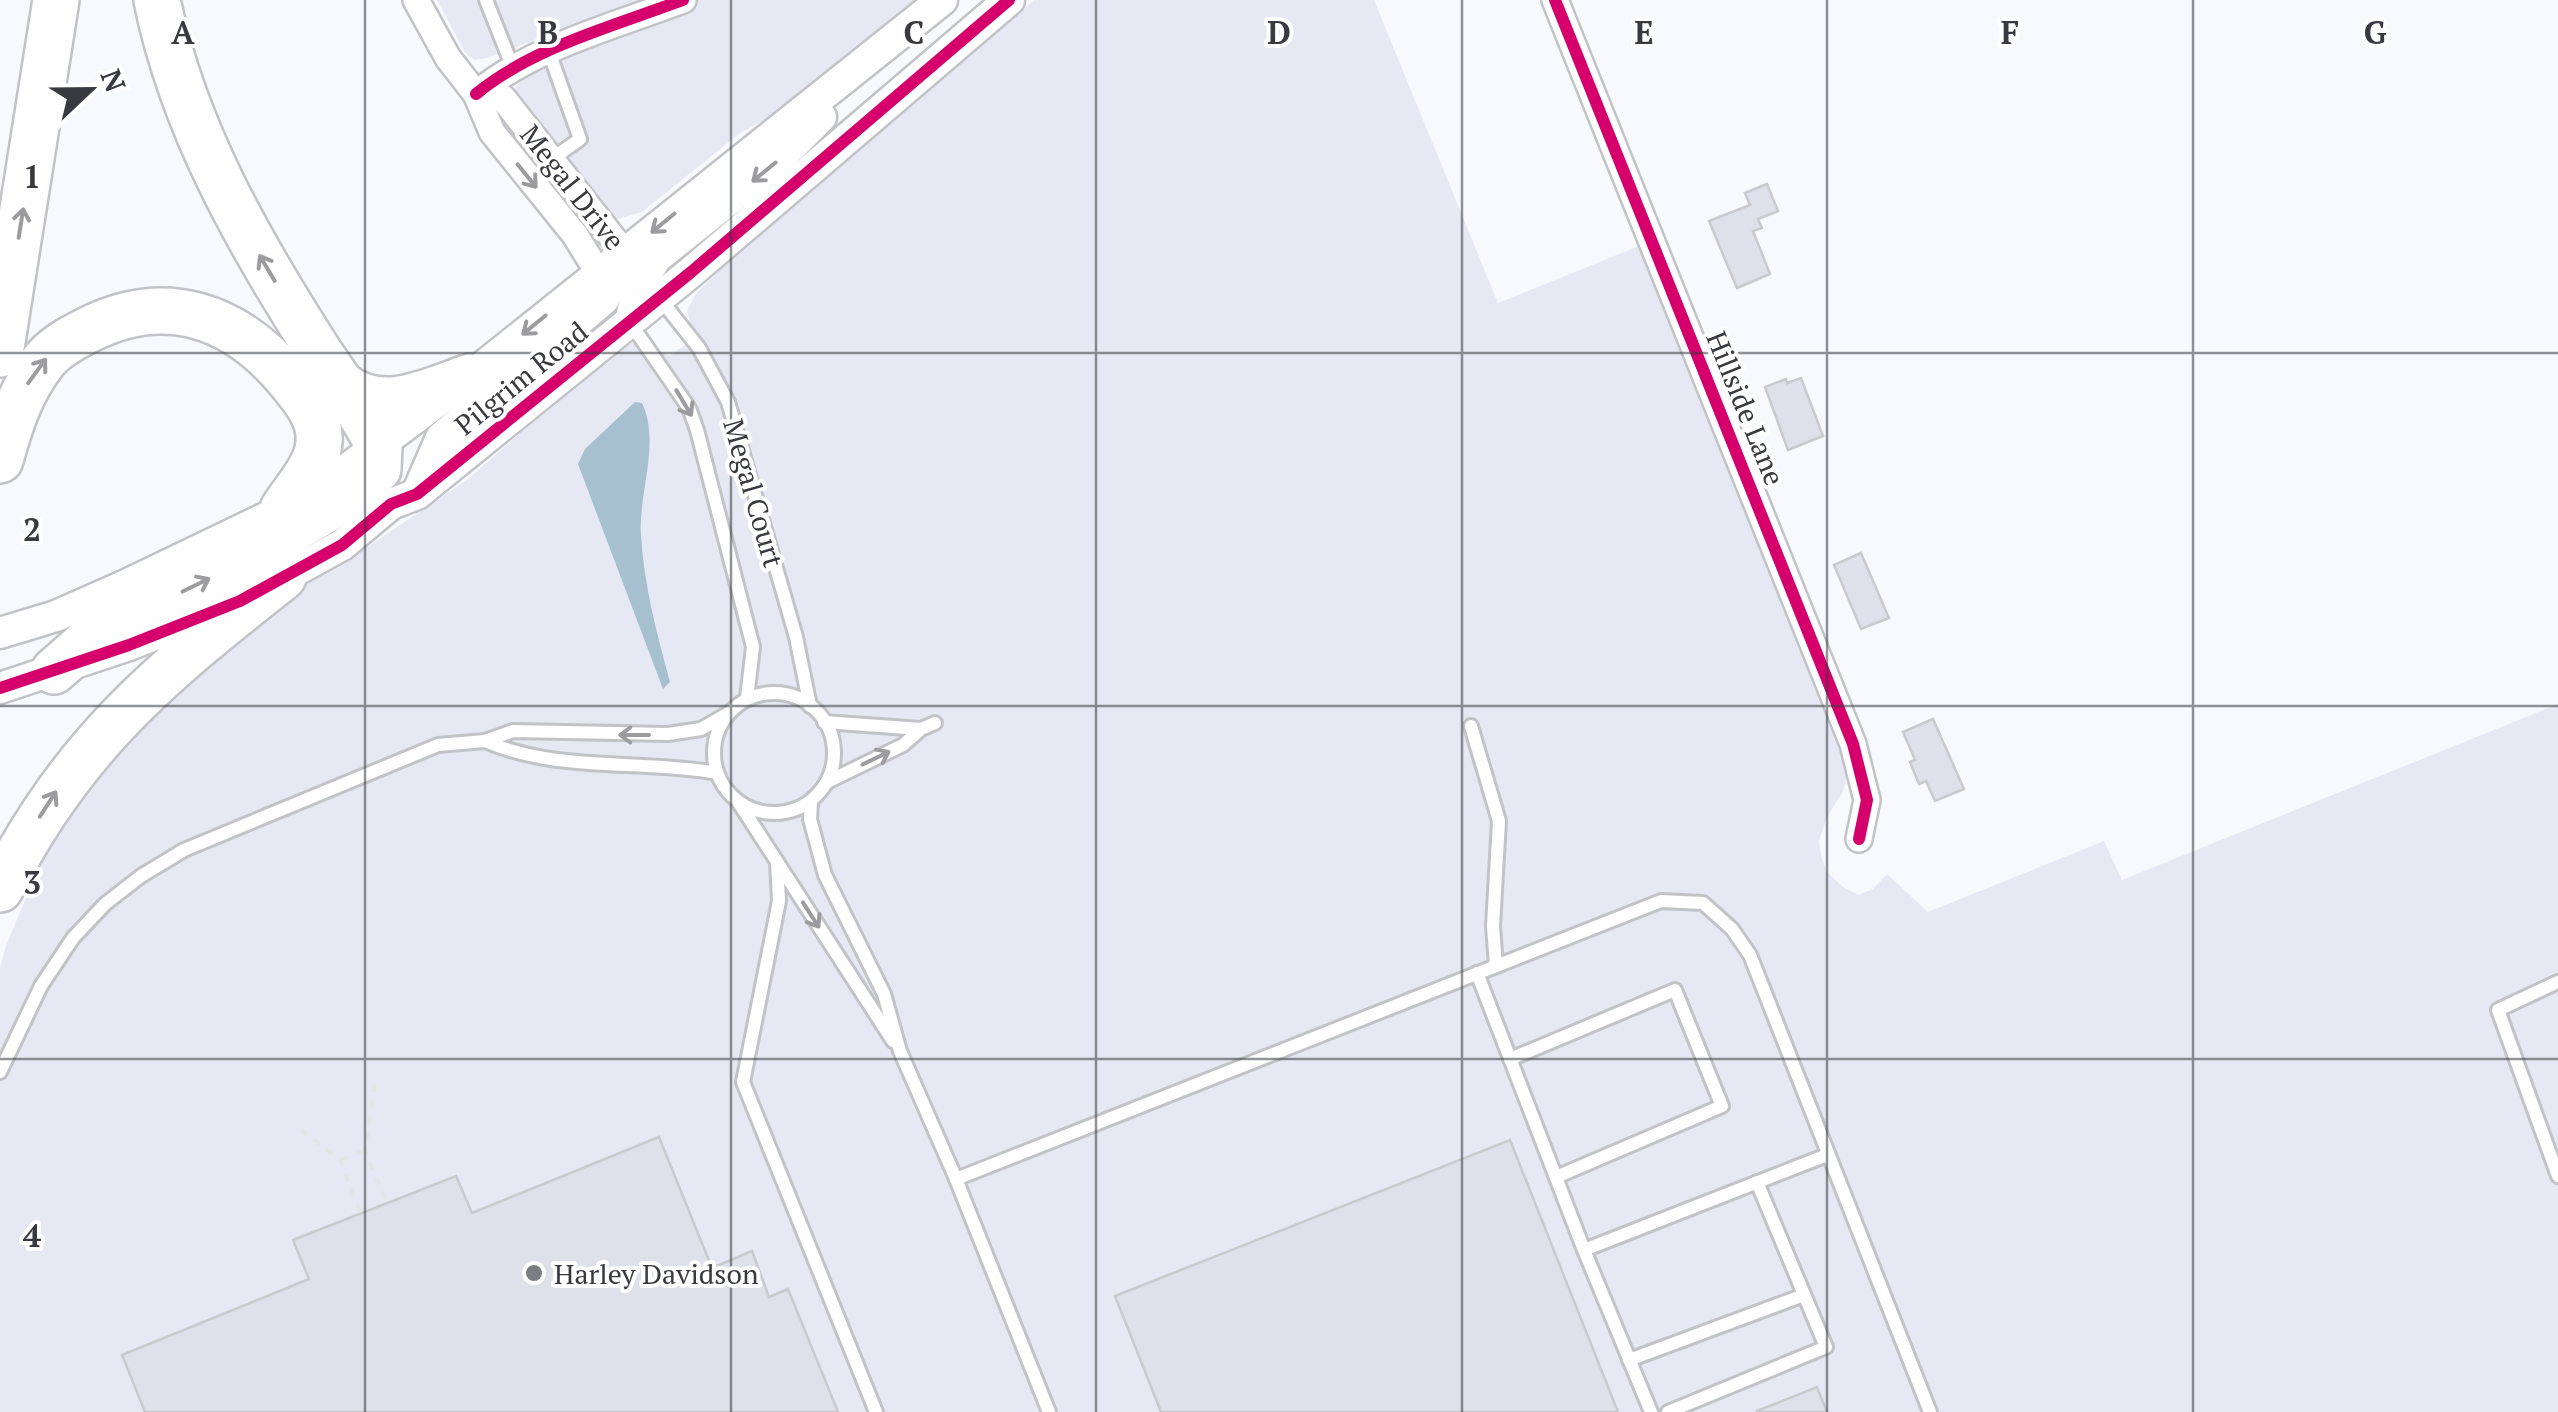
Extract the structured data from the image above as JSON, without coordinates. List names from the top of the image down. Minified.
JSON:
{"streets":{"street":["Megal Drive","Pilgrim Road","Hillside Lane"],"lane":["Megal Court"]},"crossings":[["Megal Drive","Pilgrim Road"],["Megal Drive","Megal Court"],["Pilgrim Road","Megal Court"]],"places":["Harley Davidson"],"north":"right","grid":{"columns":["A","B","C","D","E","F","G"],"rows":["1","2","3","4"]}}
